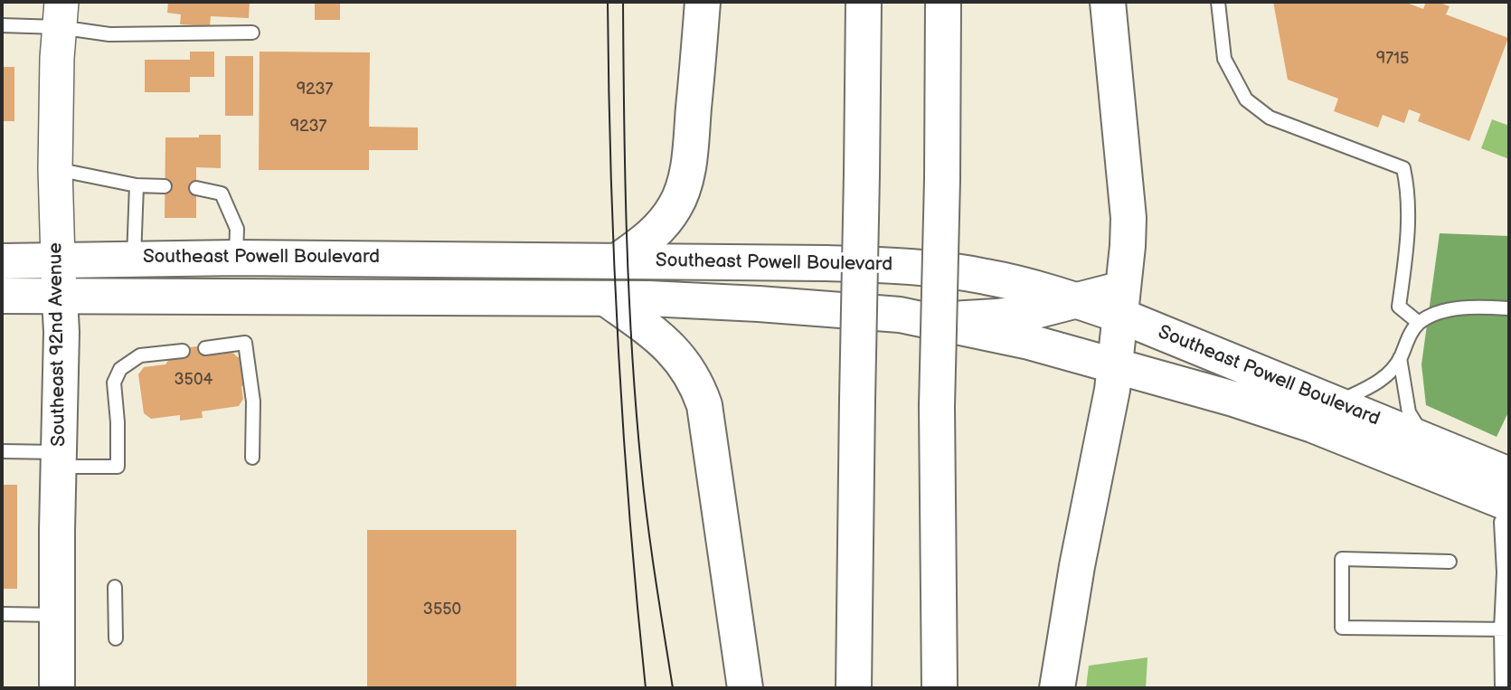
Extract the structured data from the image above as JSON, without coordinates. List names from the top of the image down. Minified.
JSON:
{"streets":{"main road":["Southeast Powell Boulevard","Southeast 92nd Avenue"]},"crossings":[["Southeast Powell Boulevard","Southeast 92nd Avenue"]],"house_numbers":["9715","9237","9237","3504","3550"]}
